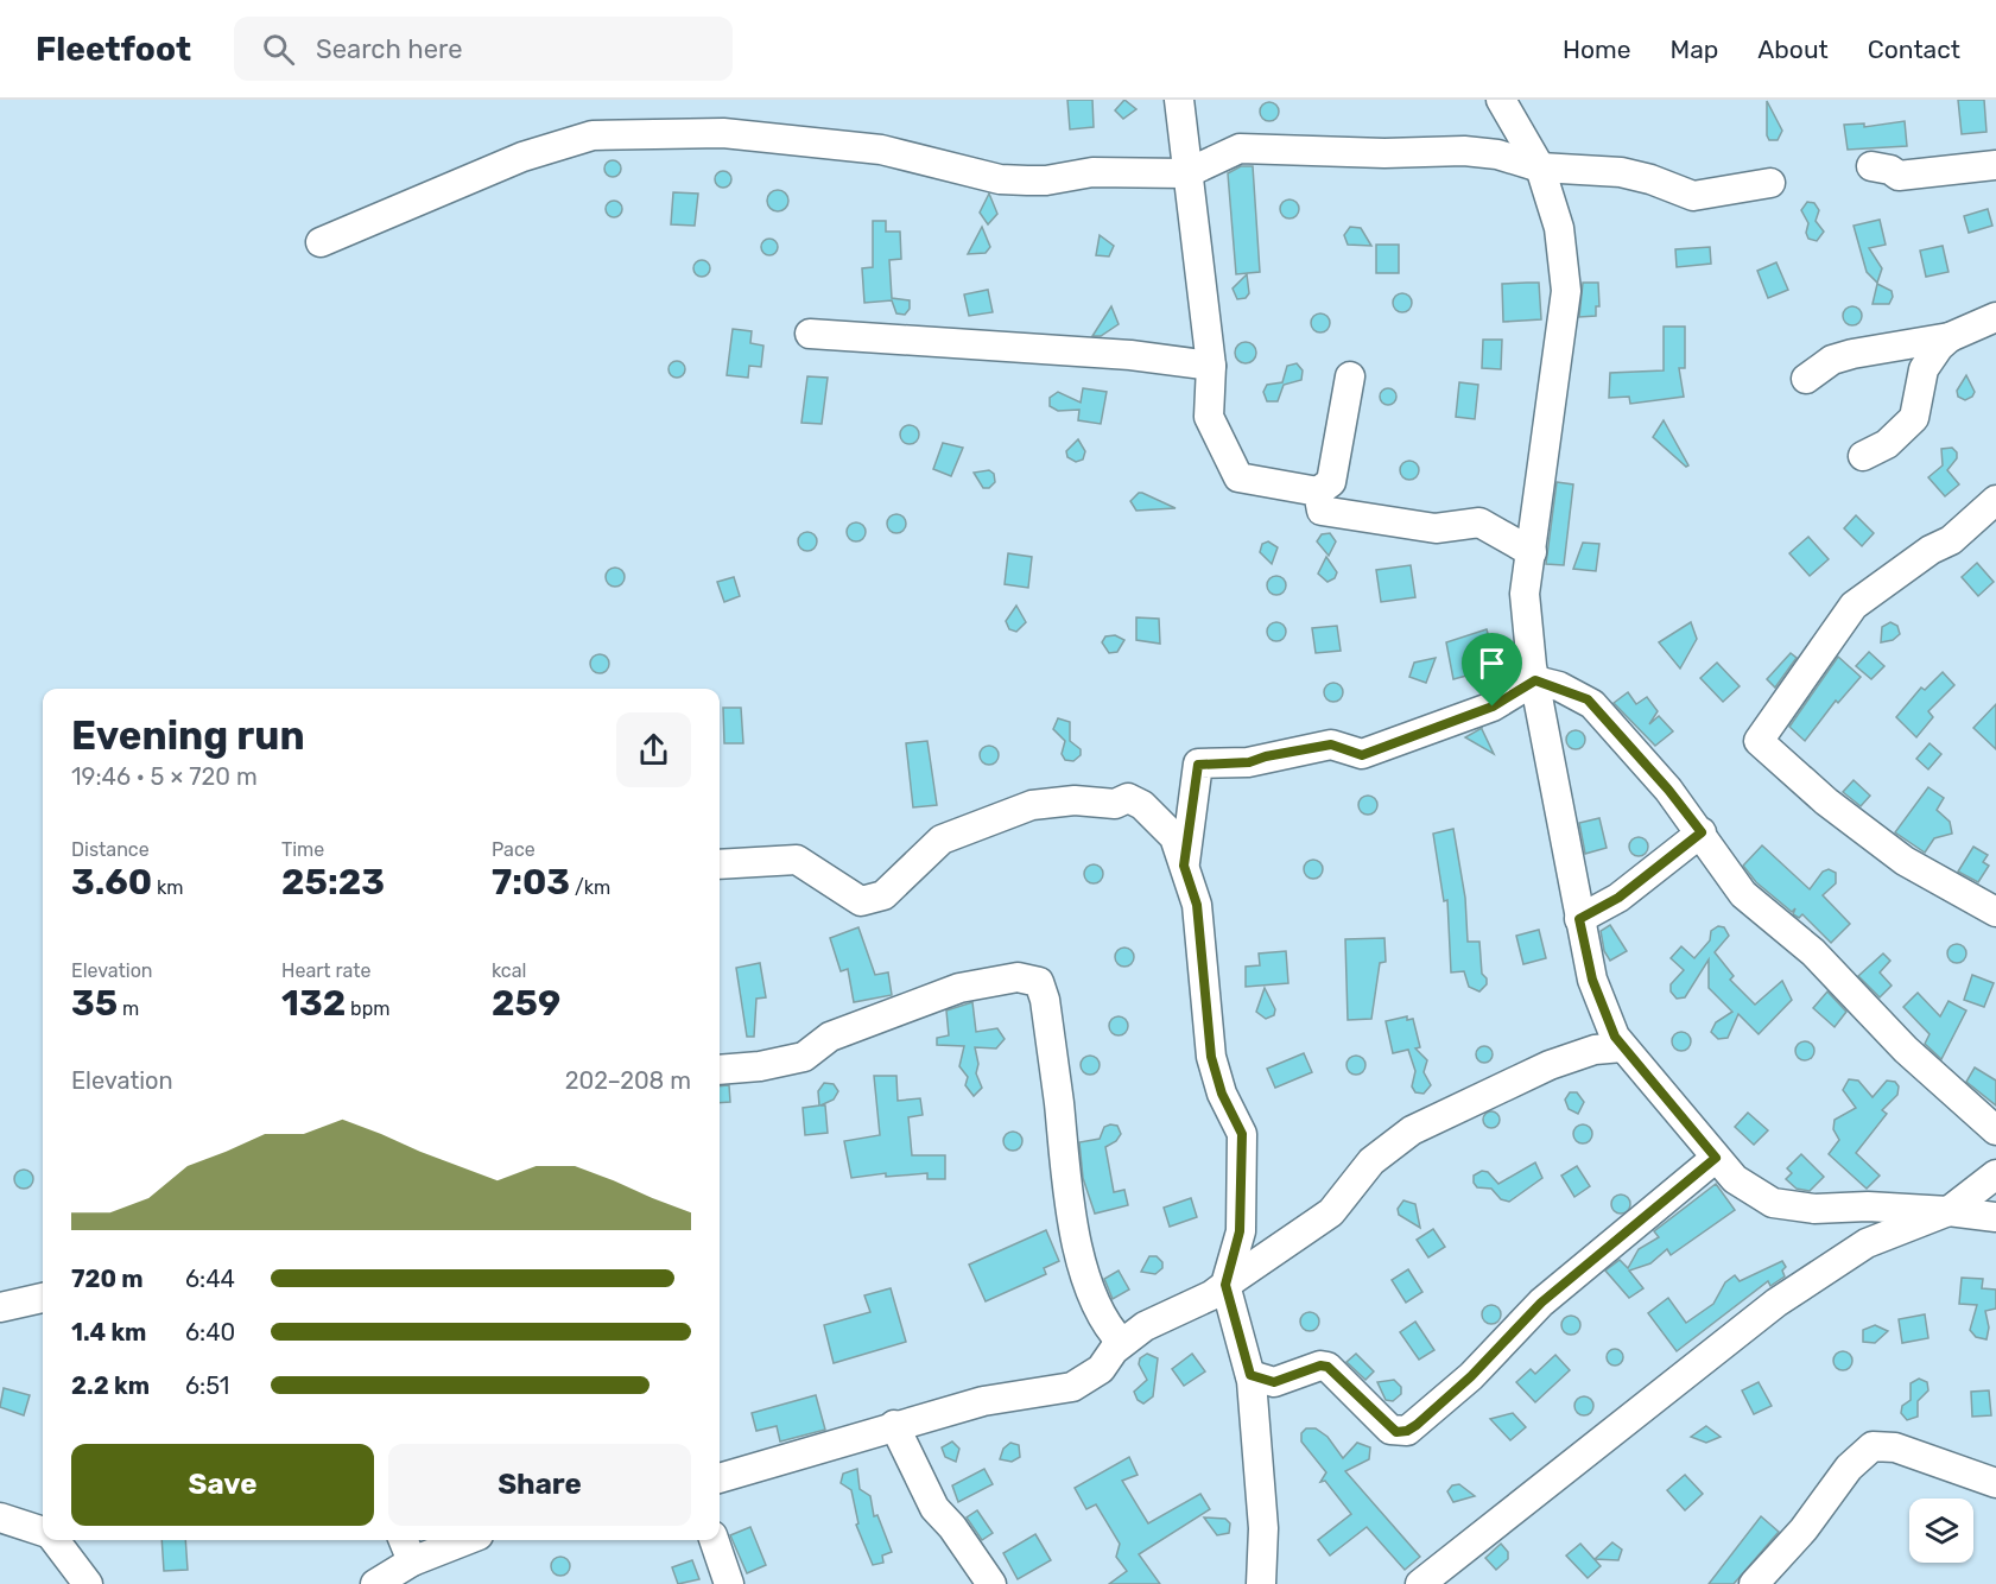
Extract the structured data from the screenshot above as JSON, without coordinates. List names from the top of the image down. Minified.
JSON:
{"page":{"header":"Fleetfoot","search":"Search here","nav":["Home","Map","About","Contact"],"heading":["Evening run","19:46 · 5 × 720 m"],"stats":[["Distance","3.60 km"],["Time","25:23"],["Pace","7:03 /km"],["Elevation","35 m"],["Heart rate","132 bpm"],["kcal","259"]],"chart":["Elevation","202–208 m"],"list":[{"name":"720 m","note":"6:44"},{"name":"1.4 km","note":"6:40"},{"name":"2.2 km","note":"6:51"}],"buttons":["Save","Share"]}}
